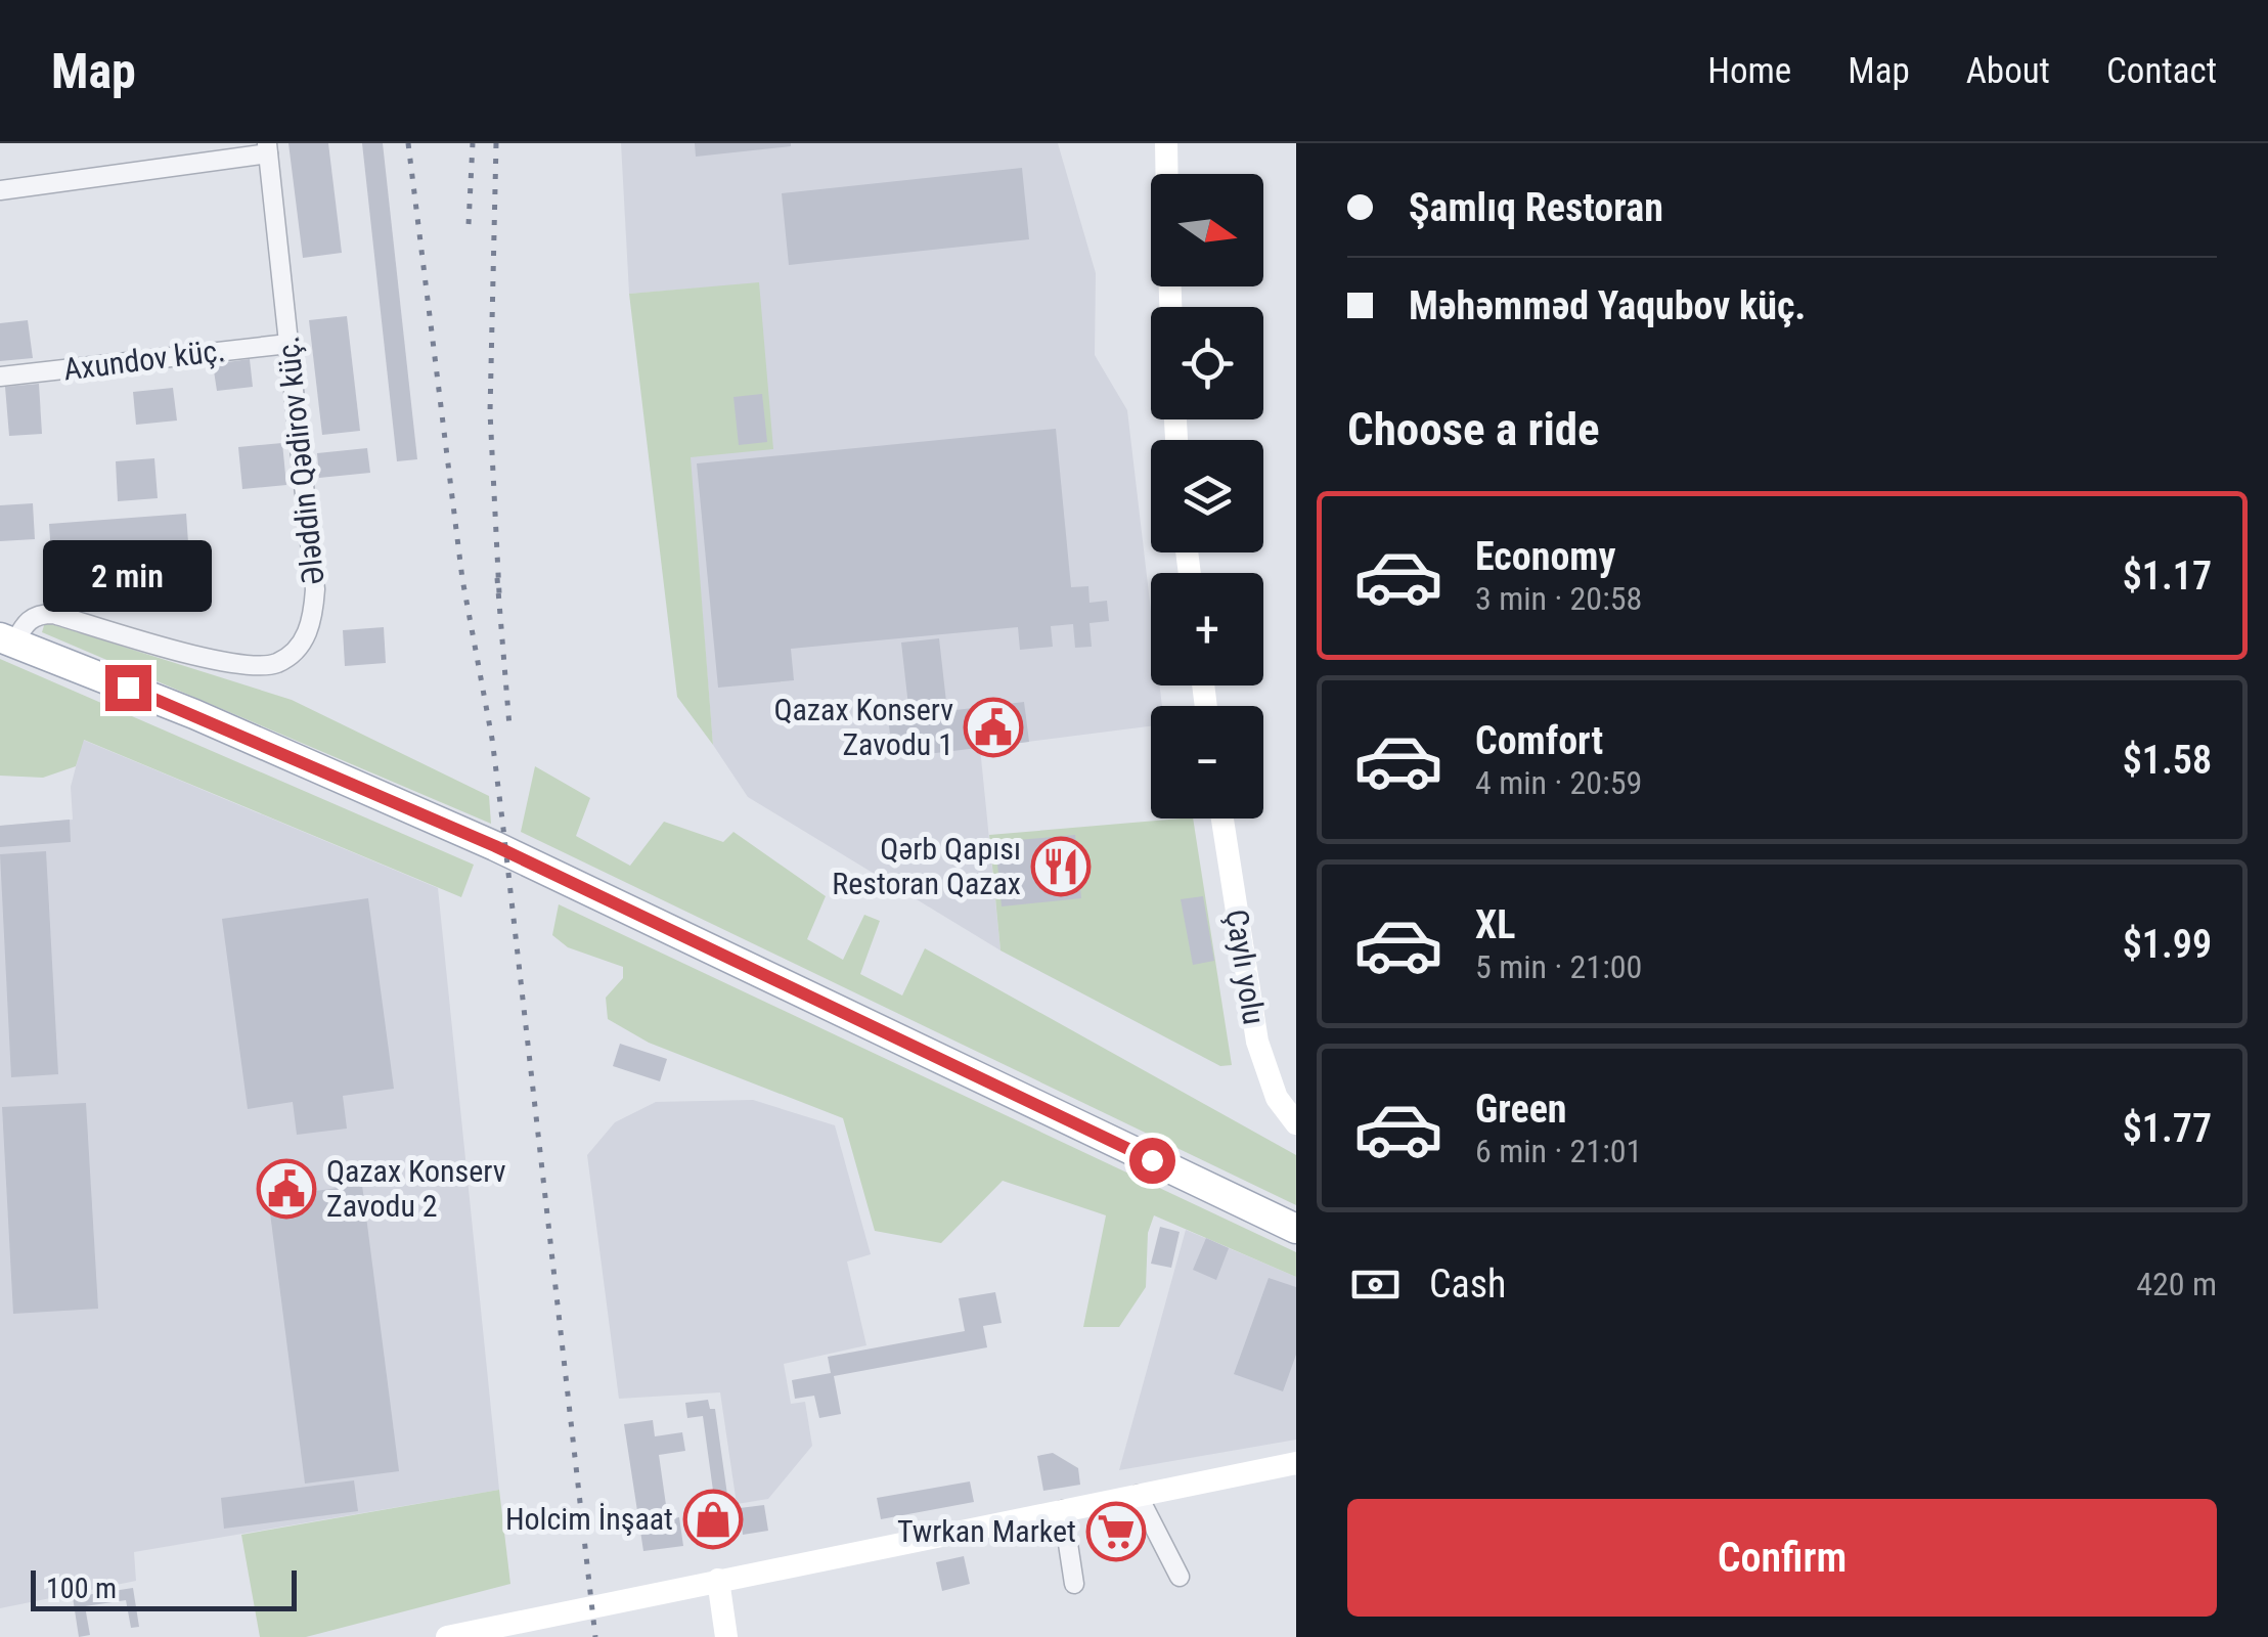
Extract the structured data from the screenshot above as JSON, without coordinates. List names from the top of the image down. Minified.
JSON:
{"streets":{"main road":["Çaylı yolu"],"street":["Axundov küç.","Ələddin Qədirov küç."]},"crossings":[["Axundov küç.","Ələddin Qədirov küç."]],"places":{"public building":["Qazax Konserv Zavodu 1","Qazax Konserv Zavodu 2"],"restaurant":["Qərb Qapısı Restoran Qazax"],"shop":["Holcim İnşaat"],"supermarket":["Twrkan Market"]},"scale_bar":"100 m","north":"right","page":{"header":"Map","nav":["Home","Map","About","Contact"],"banner":["Şamlıq Restoran","Məhəmməd Yaqubov küç."],"map_buttons":["+","−"],"heading":"Choose a ride","list":[{"name":"Economy","note":"3 min · 20:58","value":"$1.17"},{"name":"Comfort","note":"4 min · 20:59","value":"$1.58"},{"name":"XL","note":"5 min · 21:00","value":"$1.99"},{"name":"Green","note":"6 min · 21:01","value":"$1.77"}],"bubble":"2 min","pay":["Cash","420 m"],"buttons":"Confirm","scale":"100 m"}}
